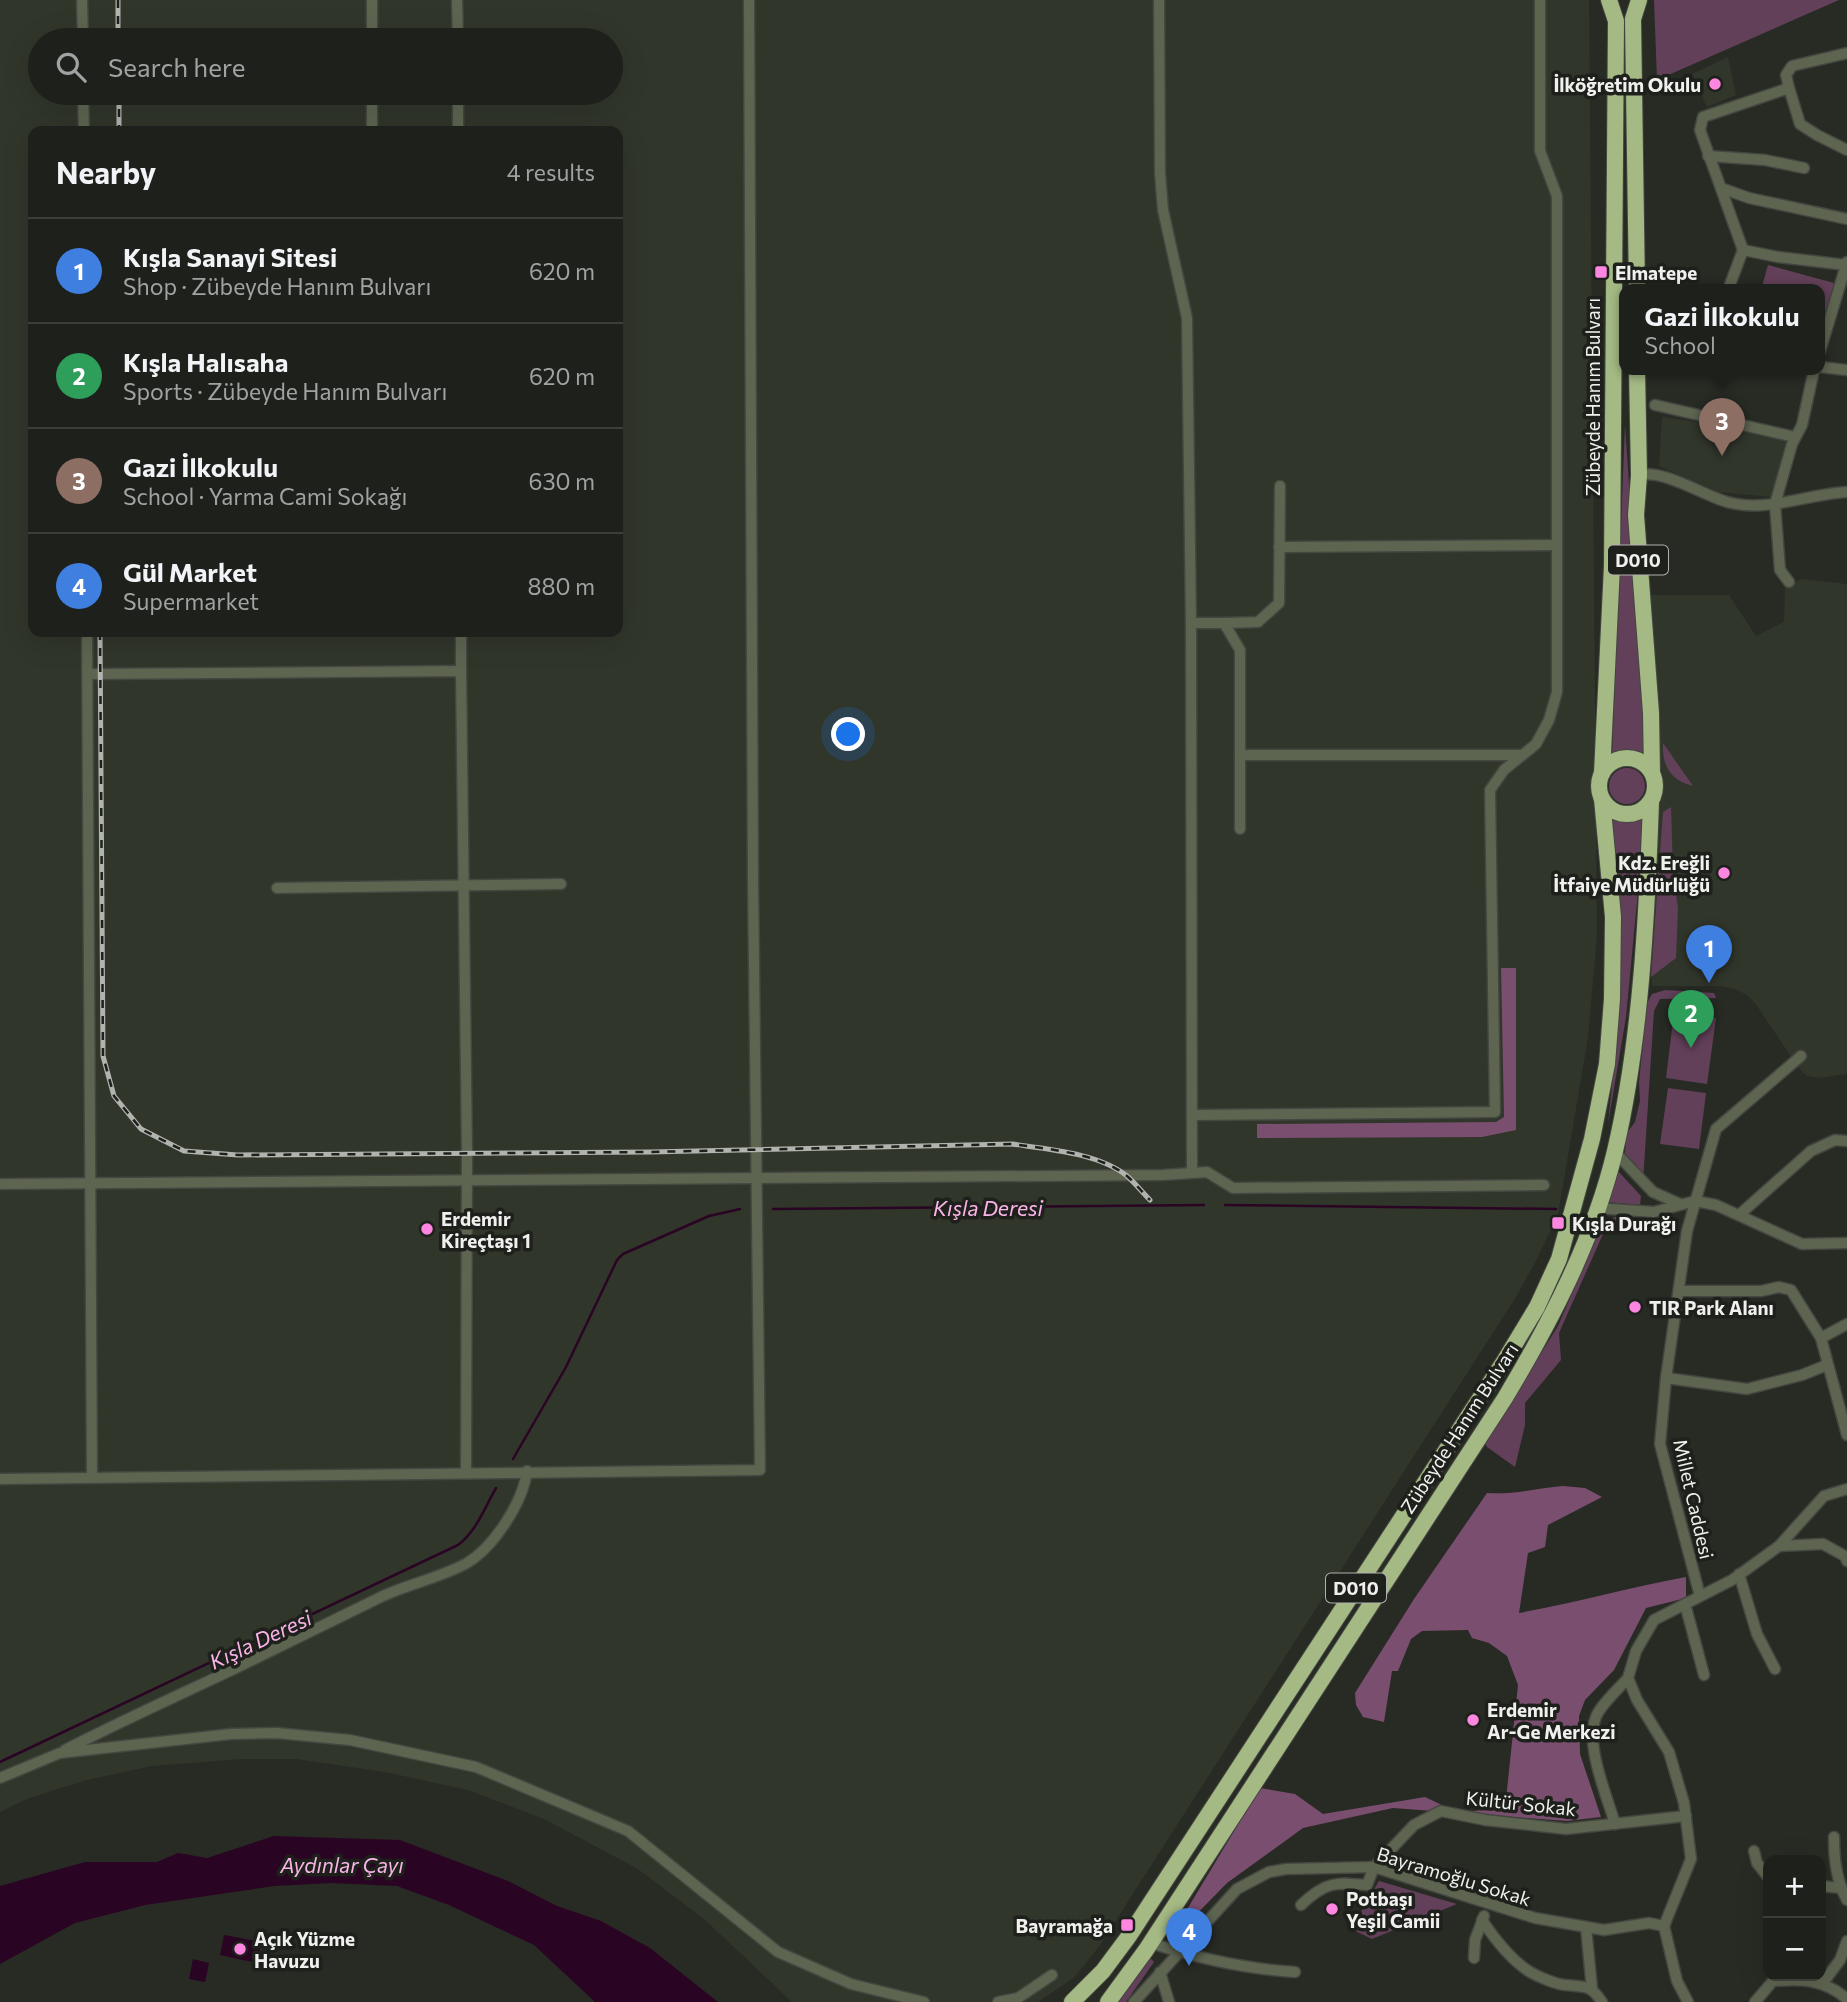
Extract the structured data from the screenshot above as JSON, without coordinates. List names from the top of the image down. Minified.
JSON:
{"streets":{"highway":["Zübeyde Hanım Bulvarı","D010"],"street":["Millet Caddesi","Kültür Sokak","Bayramoğlu Sokak"]},"crossings":[["Kültür Sokak","Bayramoğlu Sokak"]],"water":["Kışla Deresi","Aydınlar Çayı"],"places":{"other":["İlköğretim Okulu","Kdz. Ereğli İtfaiye Müdürlüğü","Erdemir Kireçtaşı 1","TIR Park Alanı","Erdemir Ar-Ge Merkezi","Potbaşı Yeşil Camii","Açık Yüzme Havuzu"],"transit":["Elmatepe","Kışla Durağı","Bayramağa"]},"page":{"search":"Search here","heading":["Nearby","4 results"],"list":[{"mark":"1","name":"Kışla Sanayi Sitesi","note":"Shop · Zübeyde Hanım Bulvarı","value":"620 m"},{"mark":"2","name":"Kışla Halısaha","note":"Sports · Zübeyde Hanım Bulvarı","value":"620 m"},{"mark":"3","name":"Gazi İlkokulu","note":"School · Yarma Cami Sokağı","value":"630 m"},{"mark":"4","name":"Gül Market","note":"Supermarket","value":"880 m"}],"popup":["Gazi İlkokulu","School"],"pins":["3","1","2","4"],"map_buttons":["+","−"]}}
